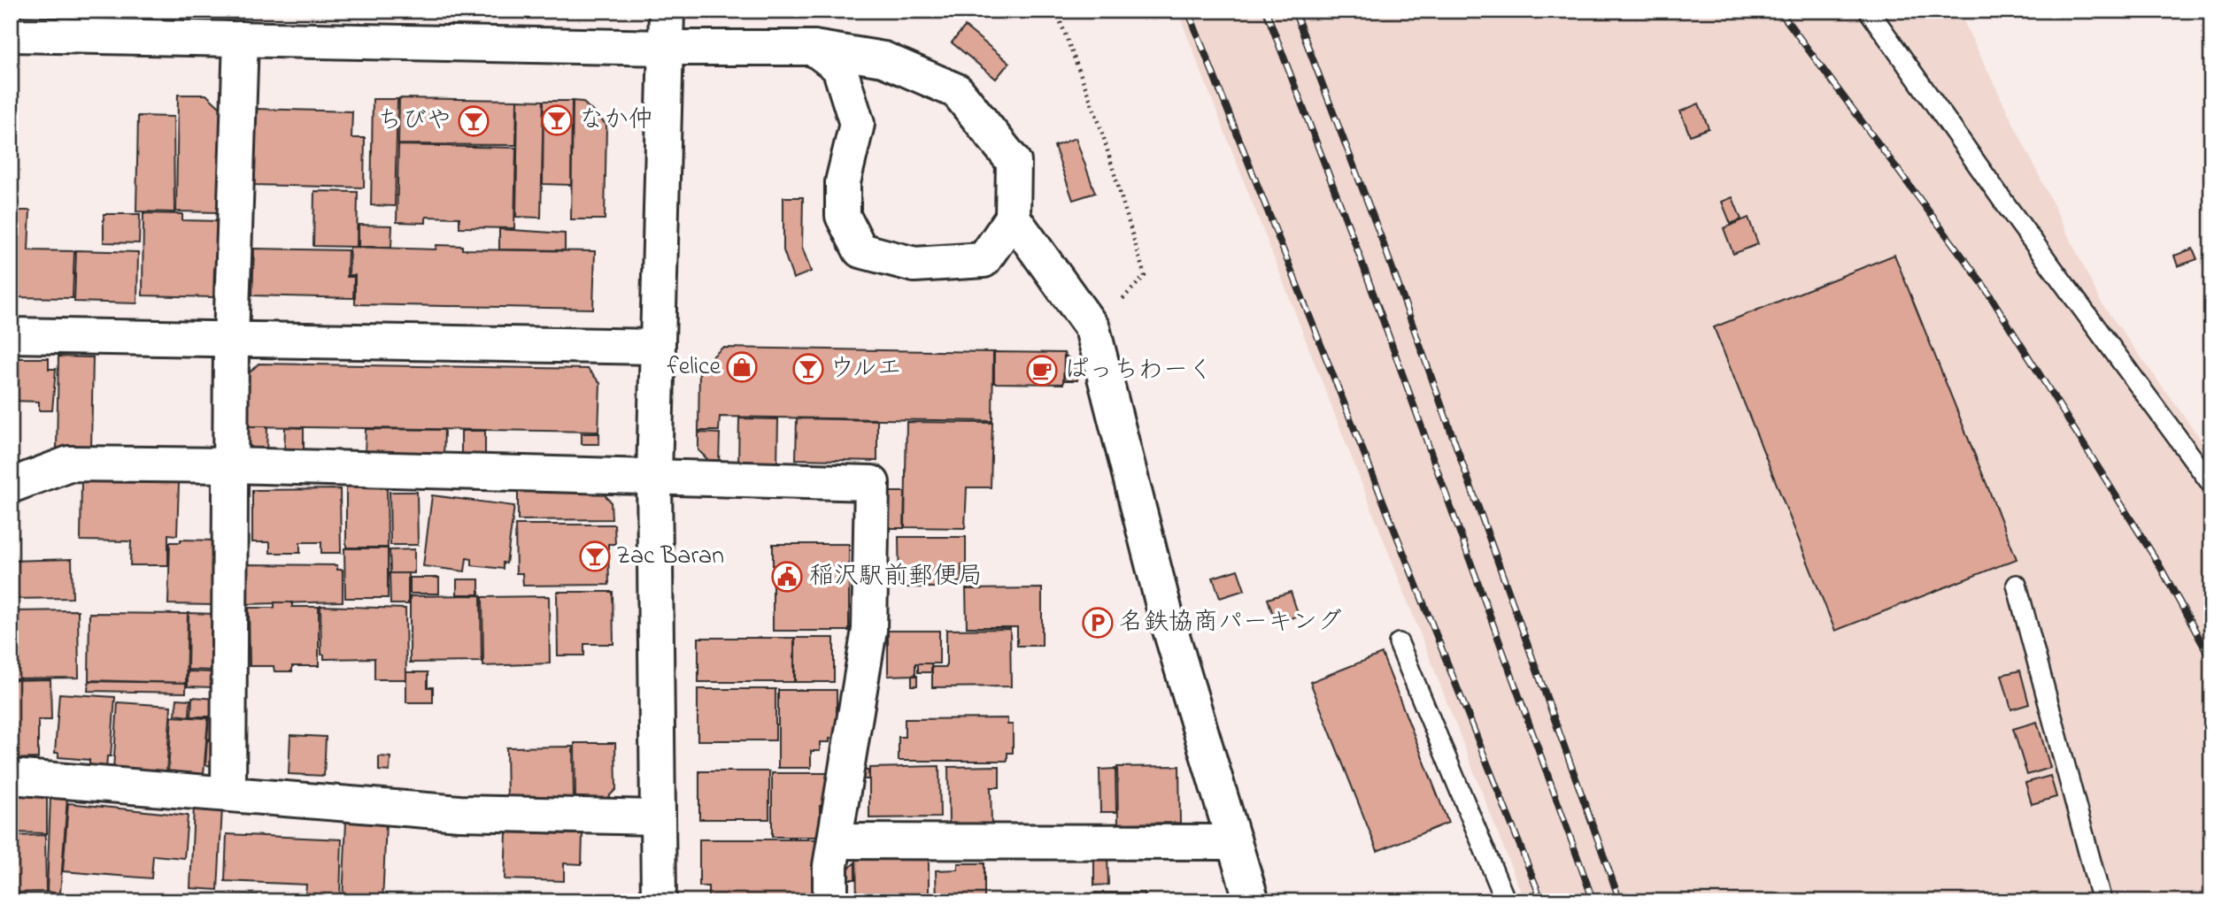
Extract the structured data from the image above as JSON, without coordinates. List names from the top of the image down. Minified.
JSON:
{"places":{"bar":["なか仲","ちびや","ウルエ","Zac Baran"],"shop":["felice"],"cafe":["ぱっちわーく"],"public building":["稲沢駅前郵便局"],"parking":["名鉄協商パーキング"]}}
